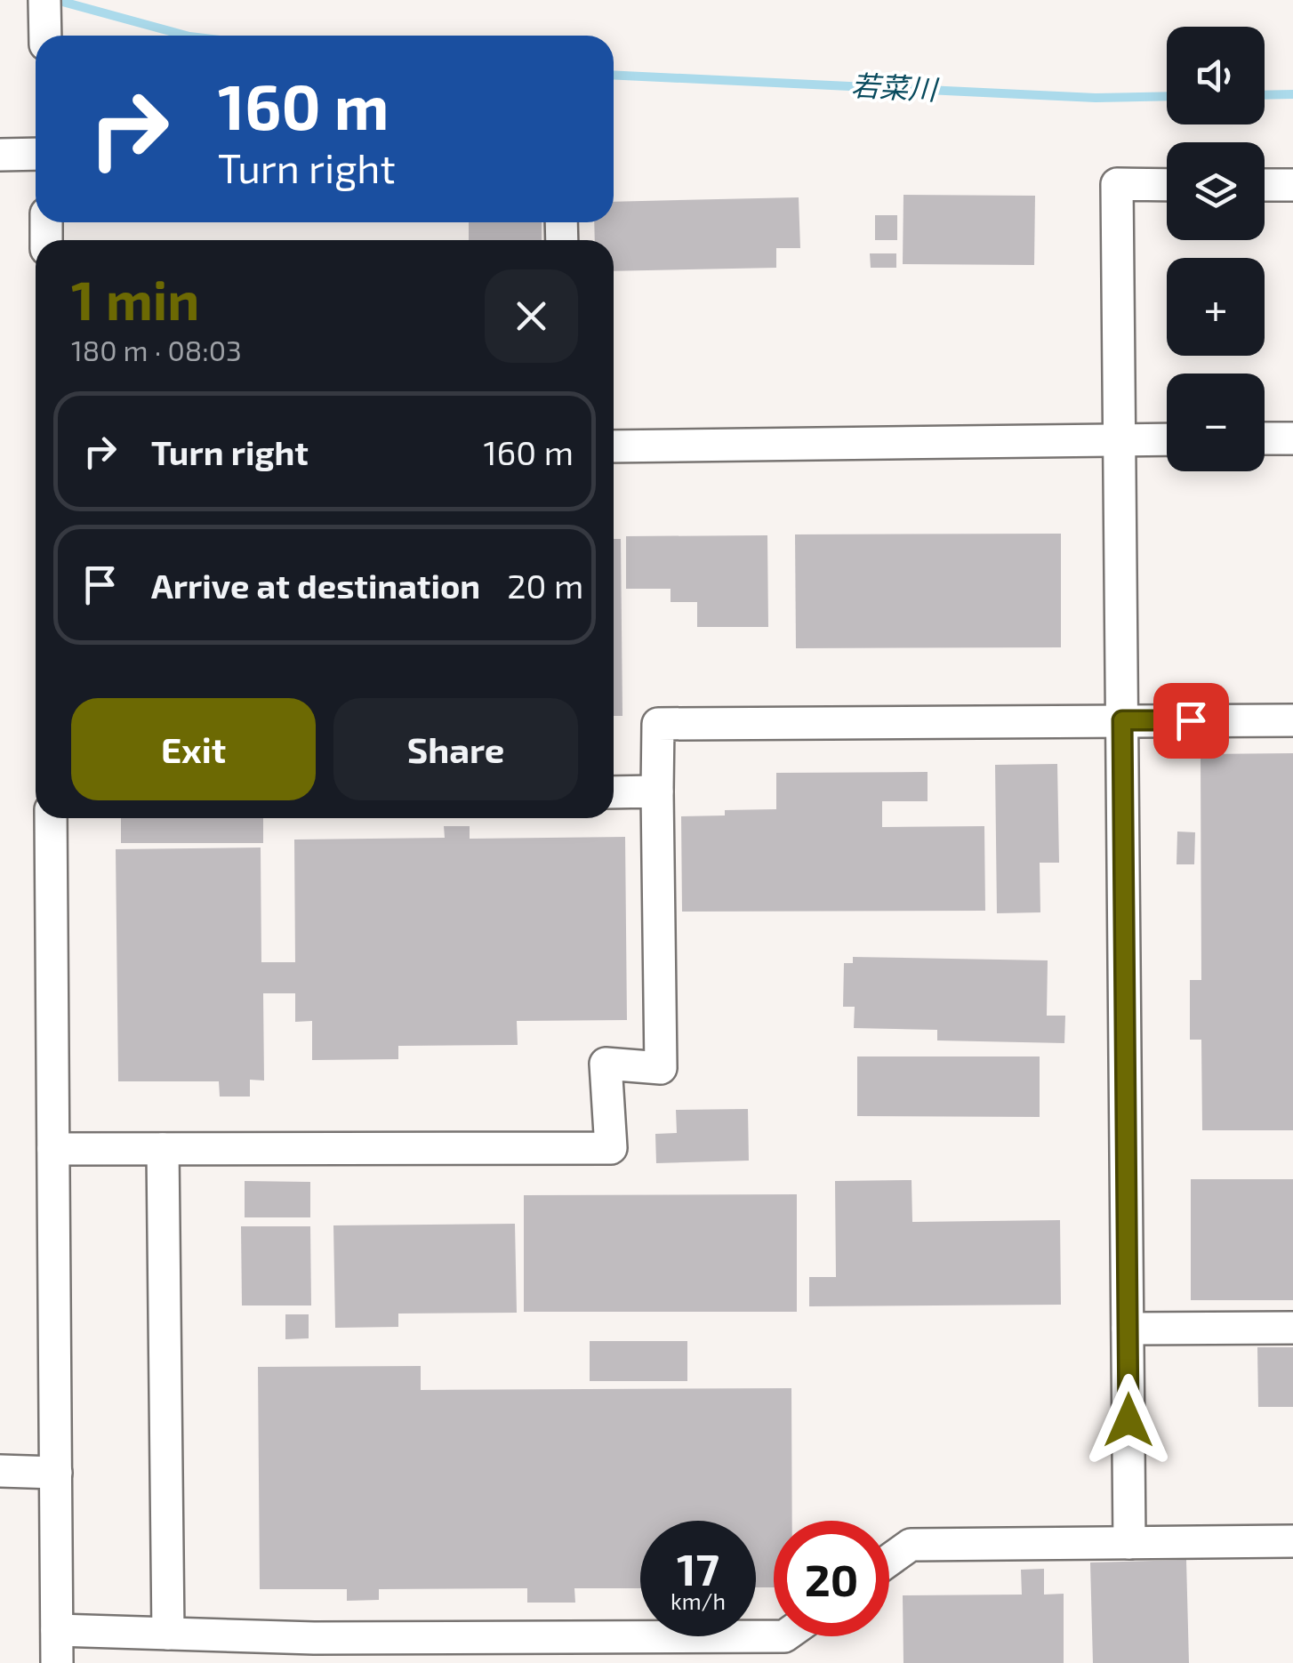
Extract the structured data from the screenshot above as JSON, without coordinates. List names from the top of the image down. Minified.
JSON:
{"water":["若菜川"],"page":{"map_buttons":["+","−"],"turn":["160 m","Turn right"],"heading":["1 min","180 m · 08:03"],"list":[{"name":"Turn right","value":"160 m"},{"name":"Arrive at destination","value":"20 m"}],"buttons":["Exit","Share"],"speed":"17 km/h","limit":"20"}}
